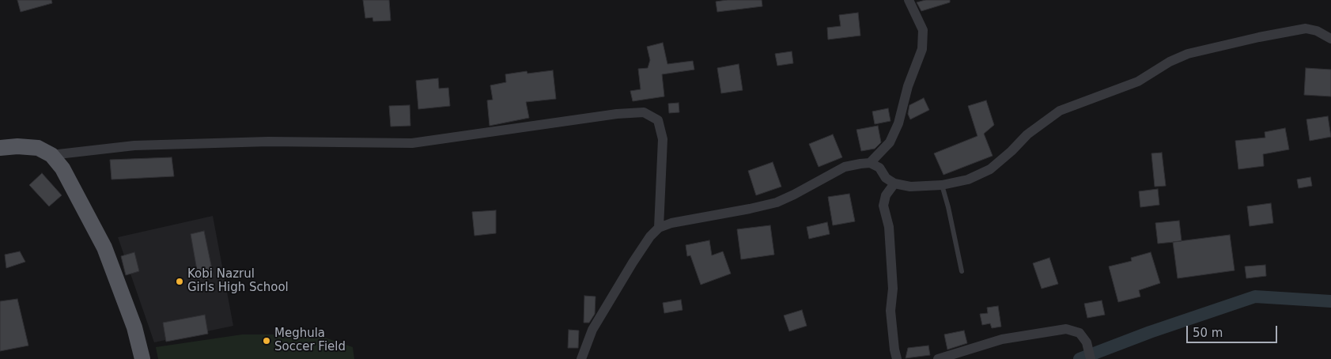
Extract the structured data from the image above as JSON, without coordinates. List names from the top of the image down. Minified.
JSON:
{"places":["Kobi Nazrul Girls High School","Meghula Soccer Field"],"scale_bar":"50 m"}
